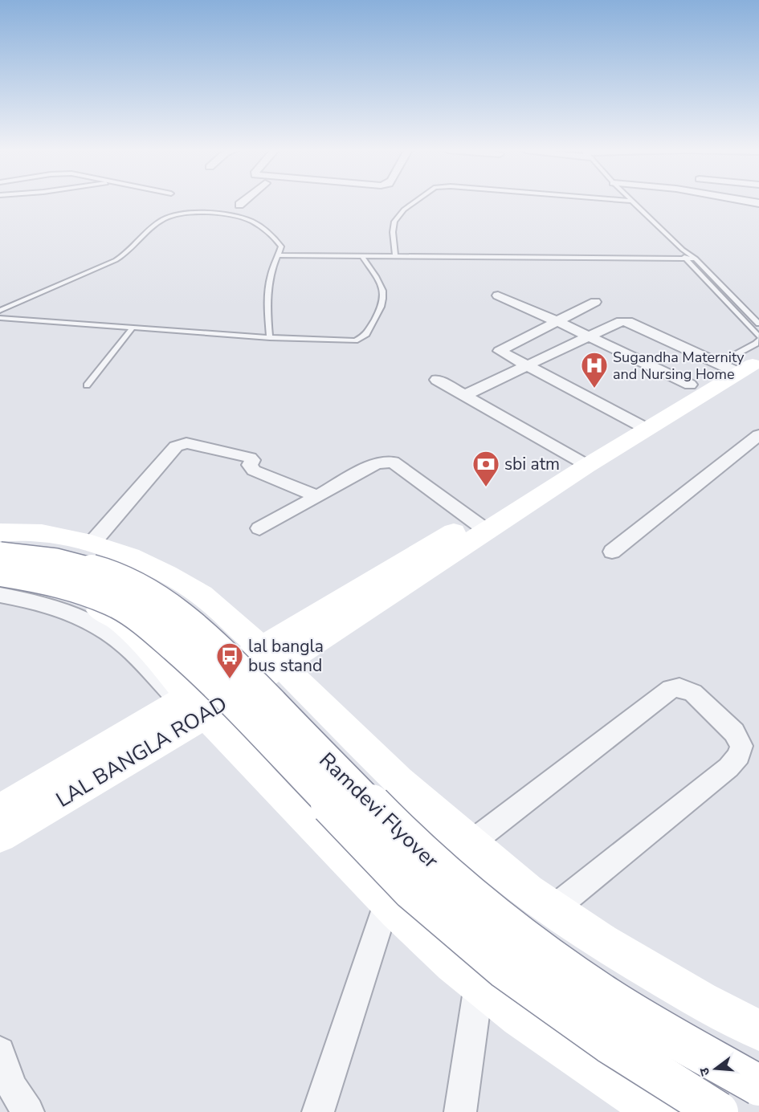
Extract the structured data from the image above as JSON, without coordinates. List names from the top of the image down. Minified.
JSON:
{"streets":{"highway":["Ramdevi Flyover"],"main road":["LAL BANGLA ROAD"]},"places":{"hospital":["Sugandha Maternity and Nursing Home"],"bank":["sbi atm"],"bus stop":["lal bangla bus stand"]},"north":"left"}
